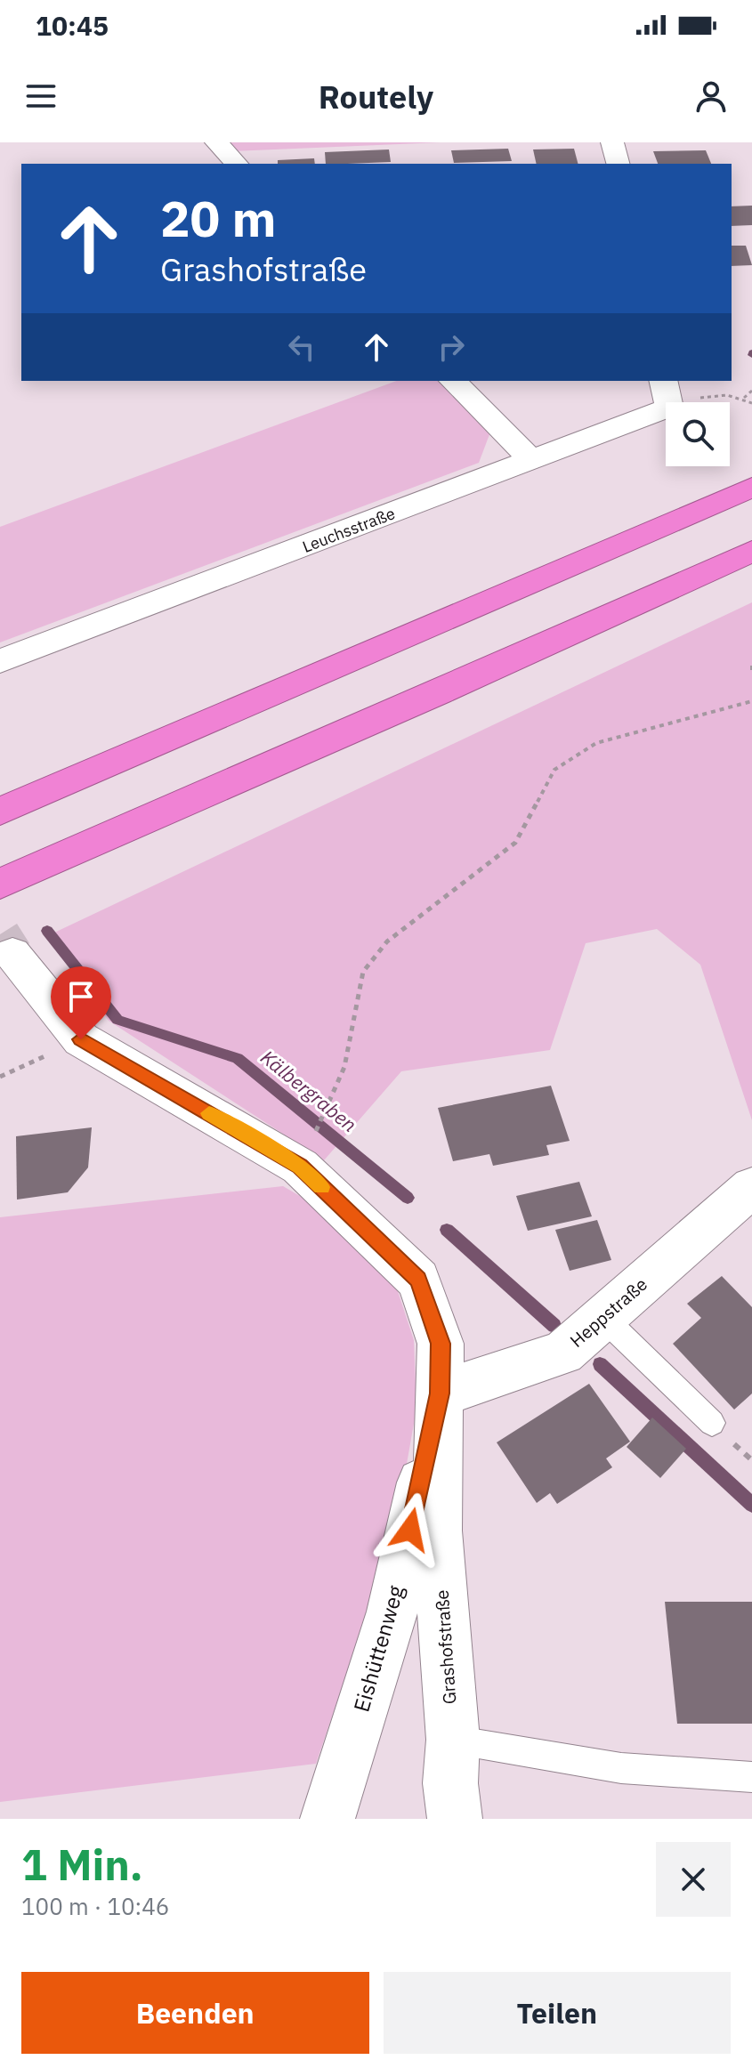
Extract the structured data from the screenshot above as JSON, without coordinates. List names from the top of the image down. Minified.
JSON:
{"streets":{"street":["Leuchsstraße","Heppstraße","Grashofstraße","Eishüttenweg"]},"crossings":[["Heppstraße","Grashofstraße"],["Heppstraße","Eishüttenweg"],["Grashofstraße","Eishüttenweg"]],"water":["Kälbergraben"],"page":{"status":"10:45","header":"Routely","turn":["20 m","Grashofstraße"],"heading":["1 Min.","100 m · 10:46"],"buttons":["Beenden","Teilen"]}}
